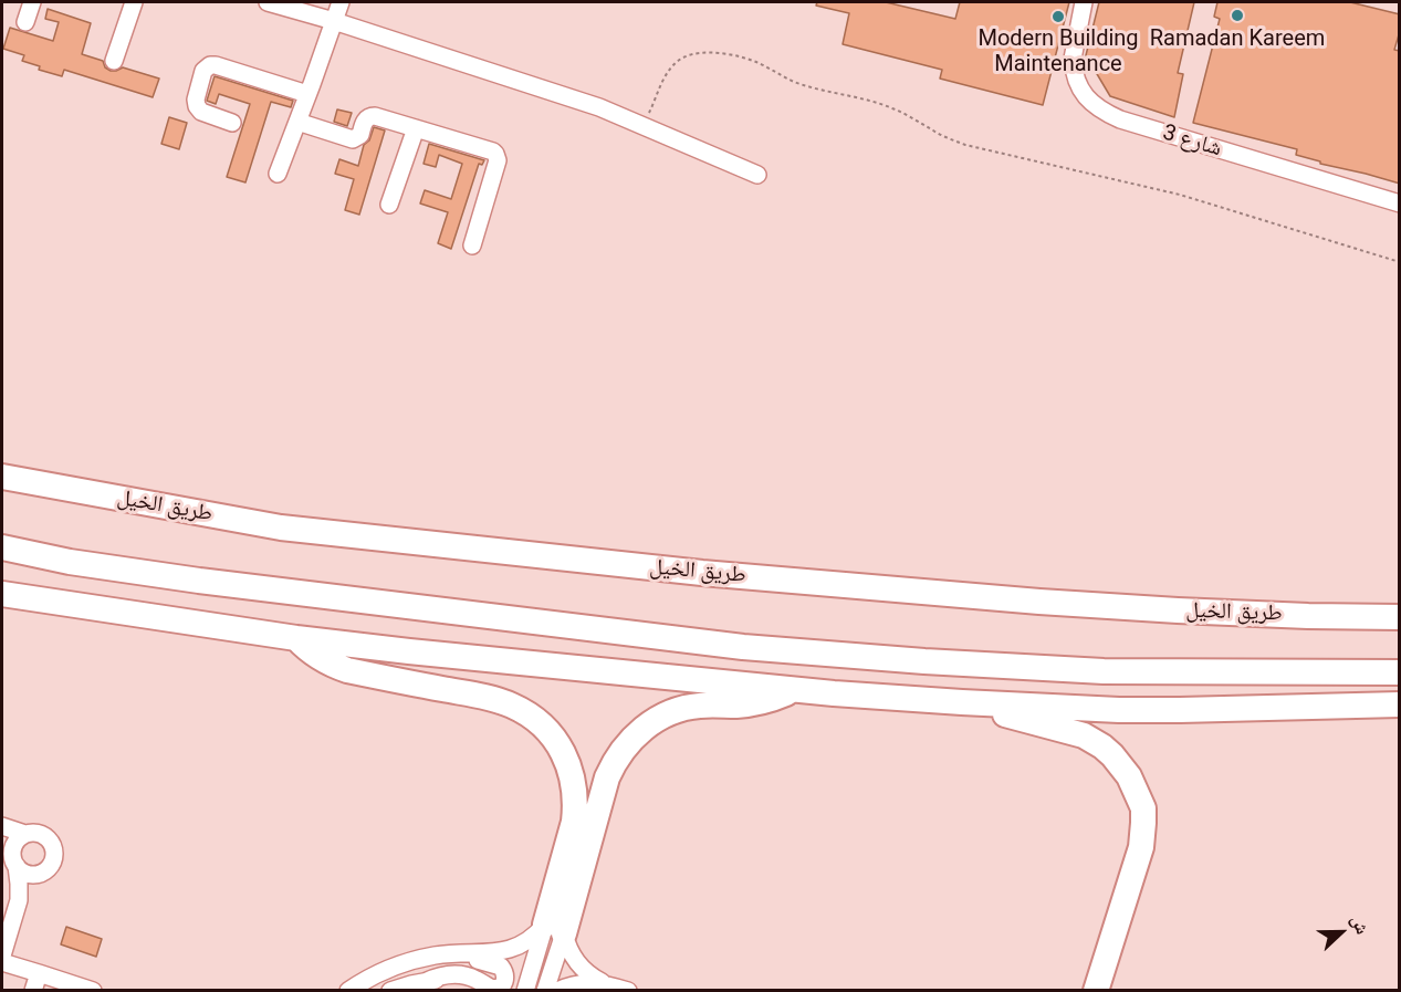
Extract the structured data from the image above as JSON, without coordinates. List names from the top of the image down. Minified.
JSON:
{"streets":{"highway":["طريق الخيل"],"street":["شارع 3"]},"places":["Ramadan Kareem","Modern Building Maintenance"],"north":"right"}
